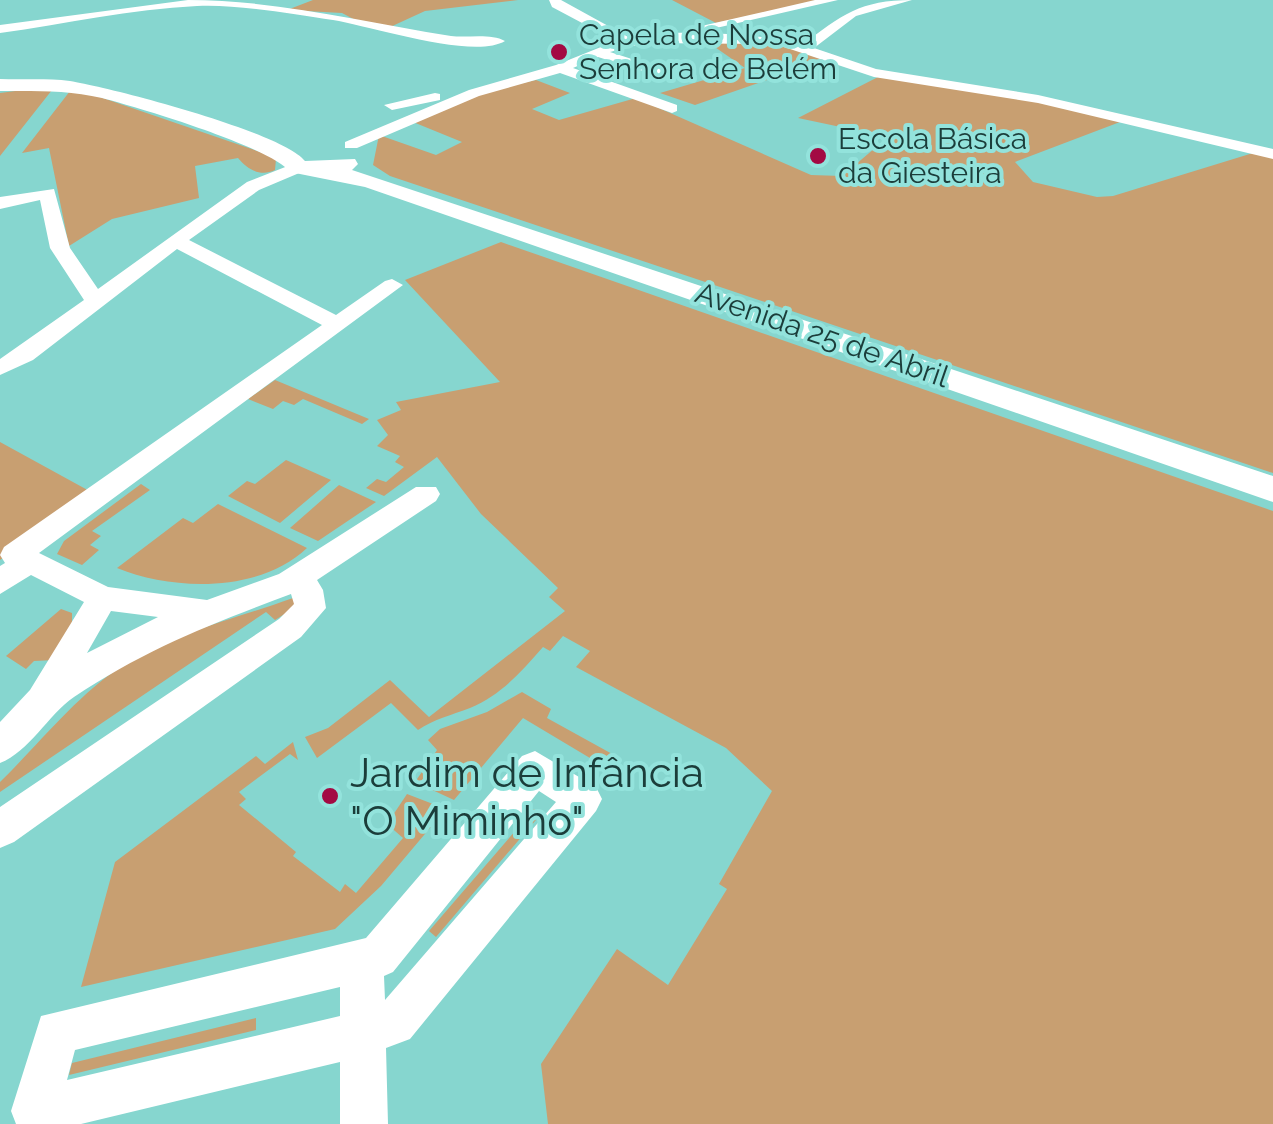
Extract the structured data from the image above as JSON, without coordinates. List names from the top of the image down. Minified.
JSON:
{"streets":{"main road":["Avenida 25 de Abril"]},"places":["Capela de Nossa Senhora de Belém","Escola Básica da Giesteira","Jardim de Infância \"O Miminho\""]}
